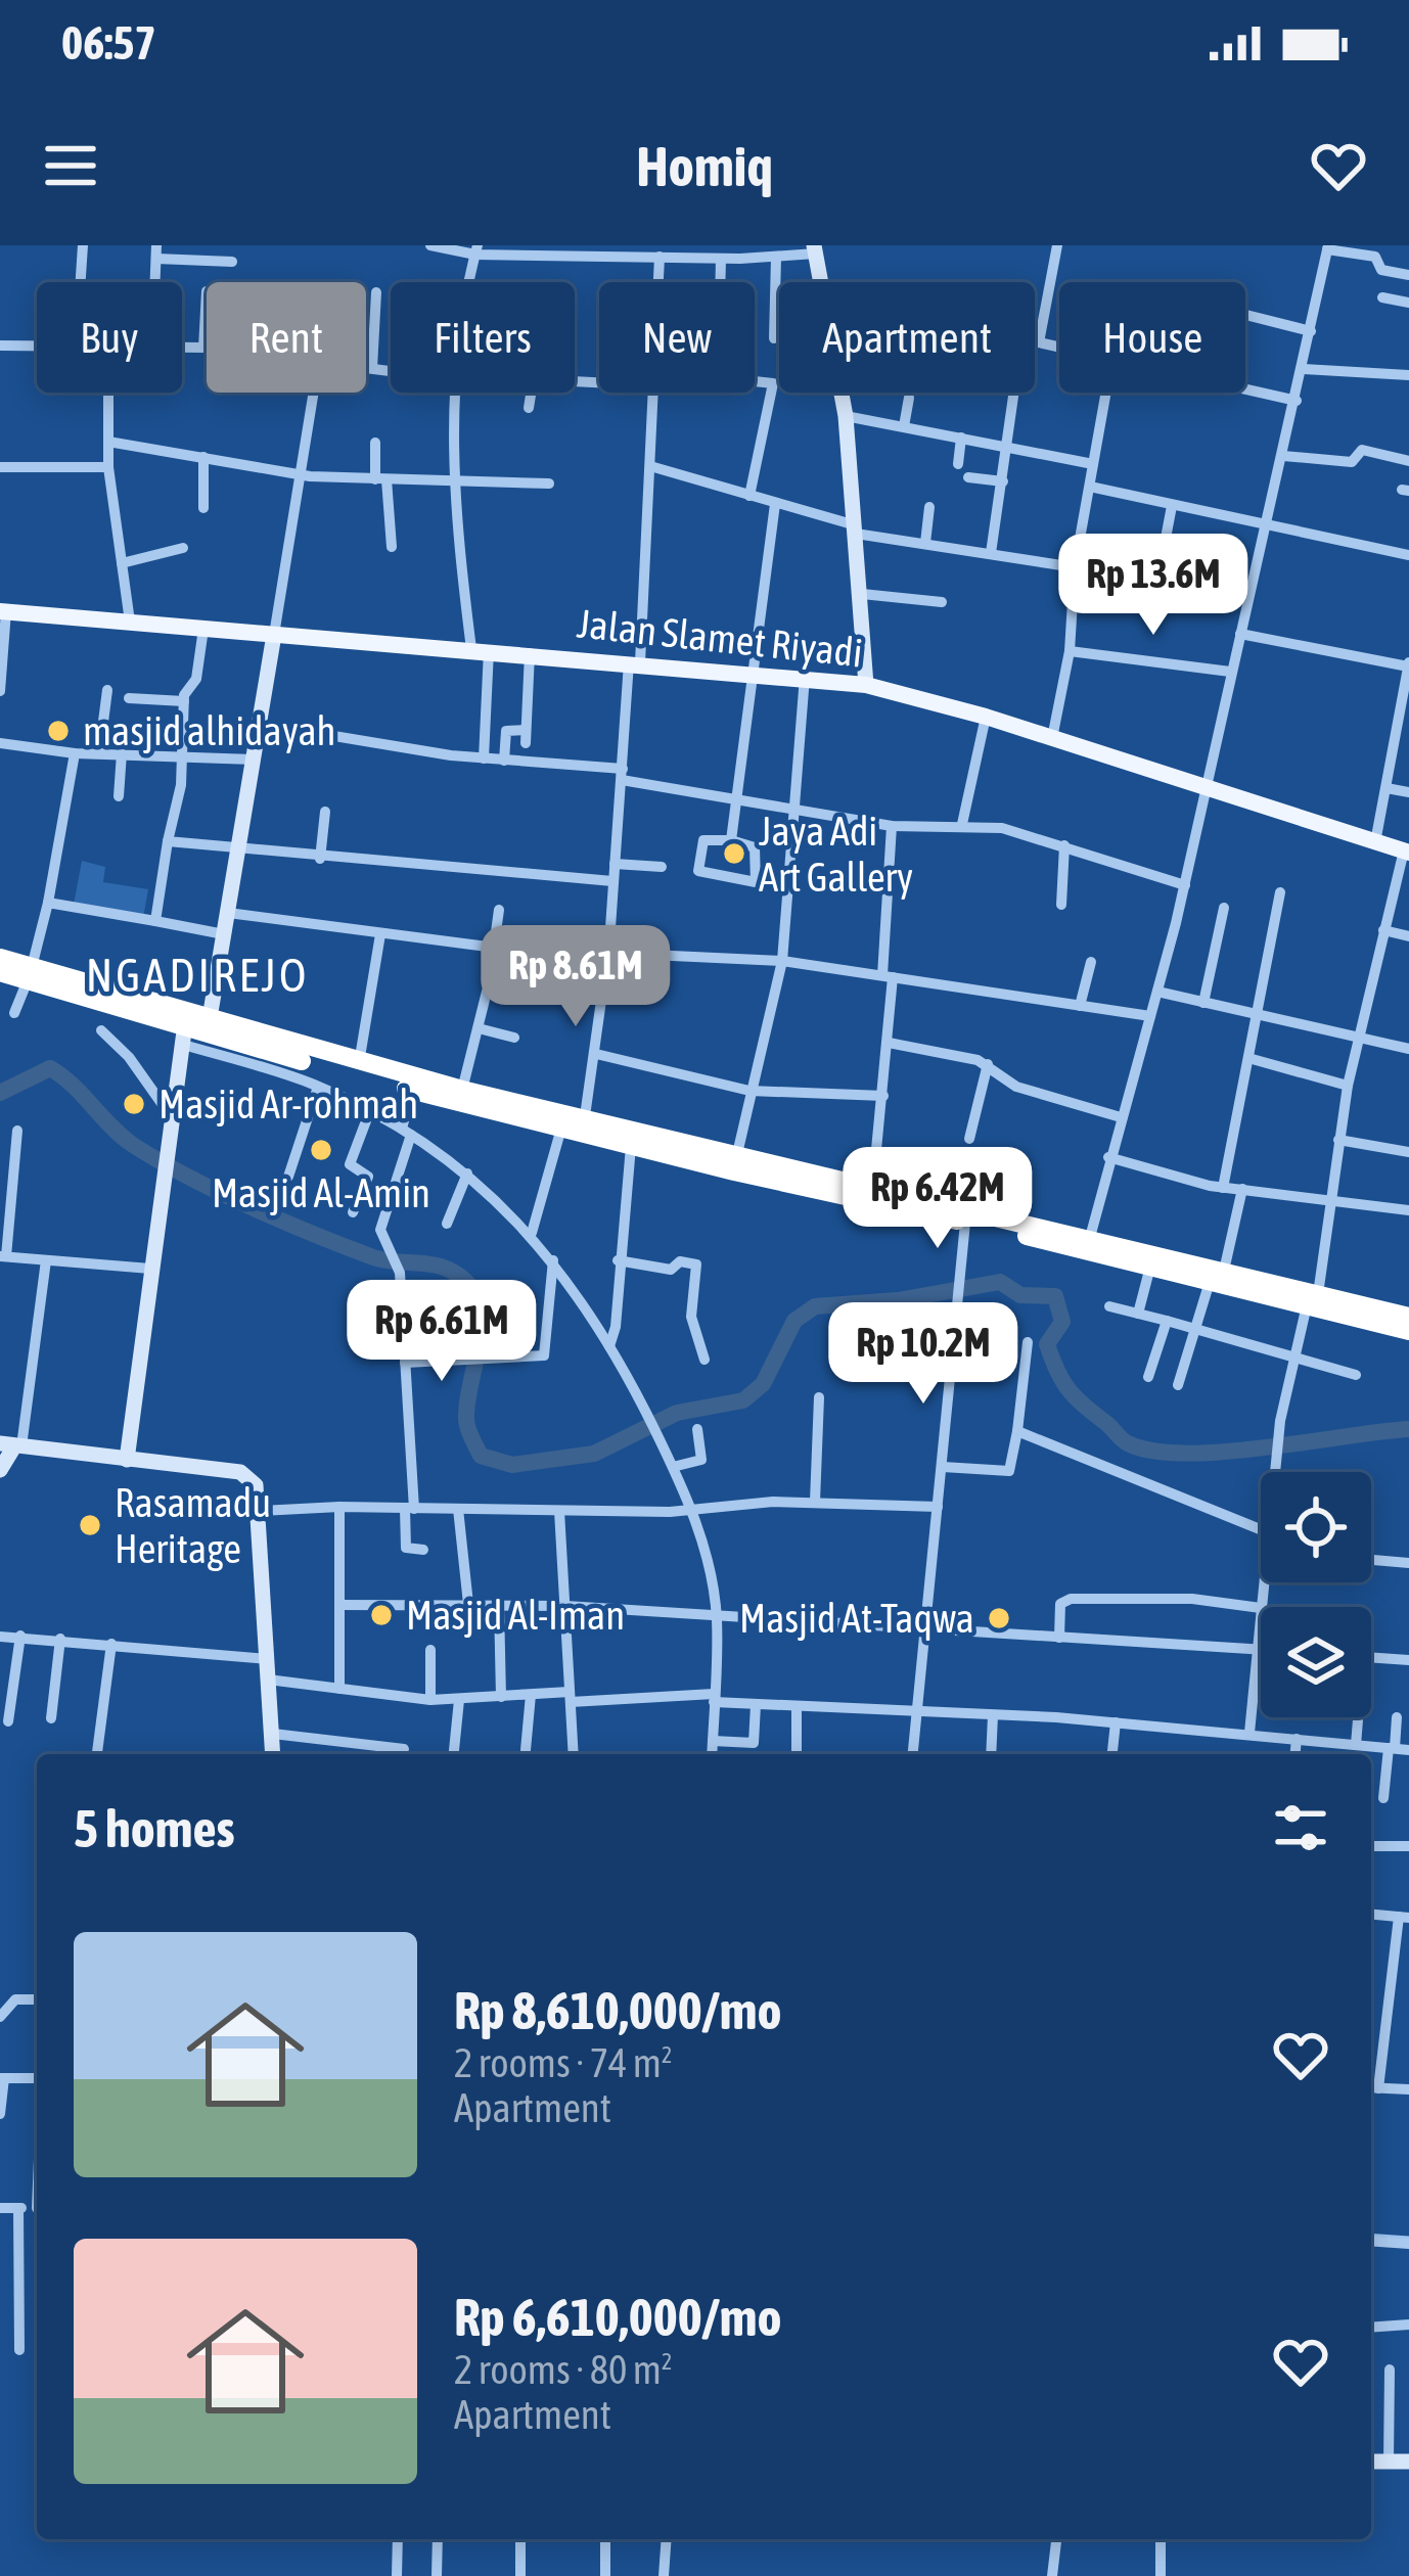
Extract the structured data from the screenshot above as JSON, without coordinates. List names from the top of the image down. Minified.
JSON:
{"streets":{"main road":["Jalan Slamet Riyadi"]},"districts":["NGADIREJO"],"places":["masjid alhidayah","Jaya Adi Art Gallery","Masjid Ar-rohmah","Masjid Al-Amin","Rasamadu Heritage","Masjid Al-Iman","Masjid At-Taqwa"],"page":{"status":"06:57","header":"Homiq","chip":["Buy","Rent","Filters","New","Apartment","House"],"price":["Rp 13.6M","Rp 8.61M","Rp 6.42M","Rp 6.61M","Rp 10.2M"],"heading":"5 homes","list":[{"name":"Rp 8,610,000/mo","note":"2 rooms · 74 m² · Apartment"},{"name":"Rp 6,610,000/mo","note":"2 rooms · 80 m² · Apartment"}]}}
